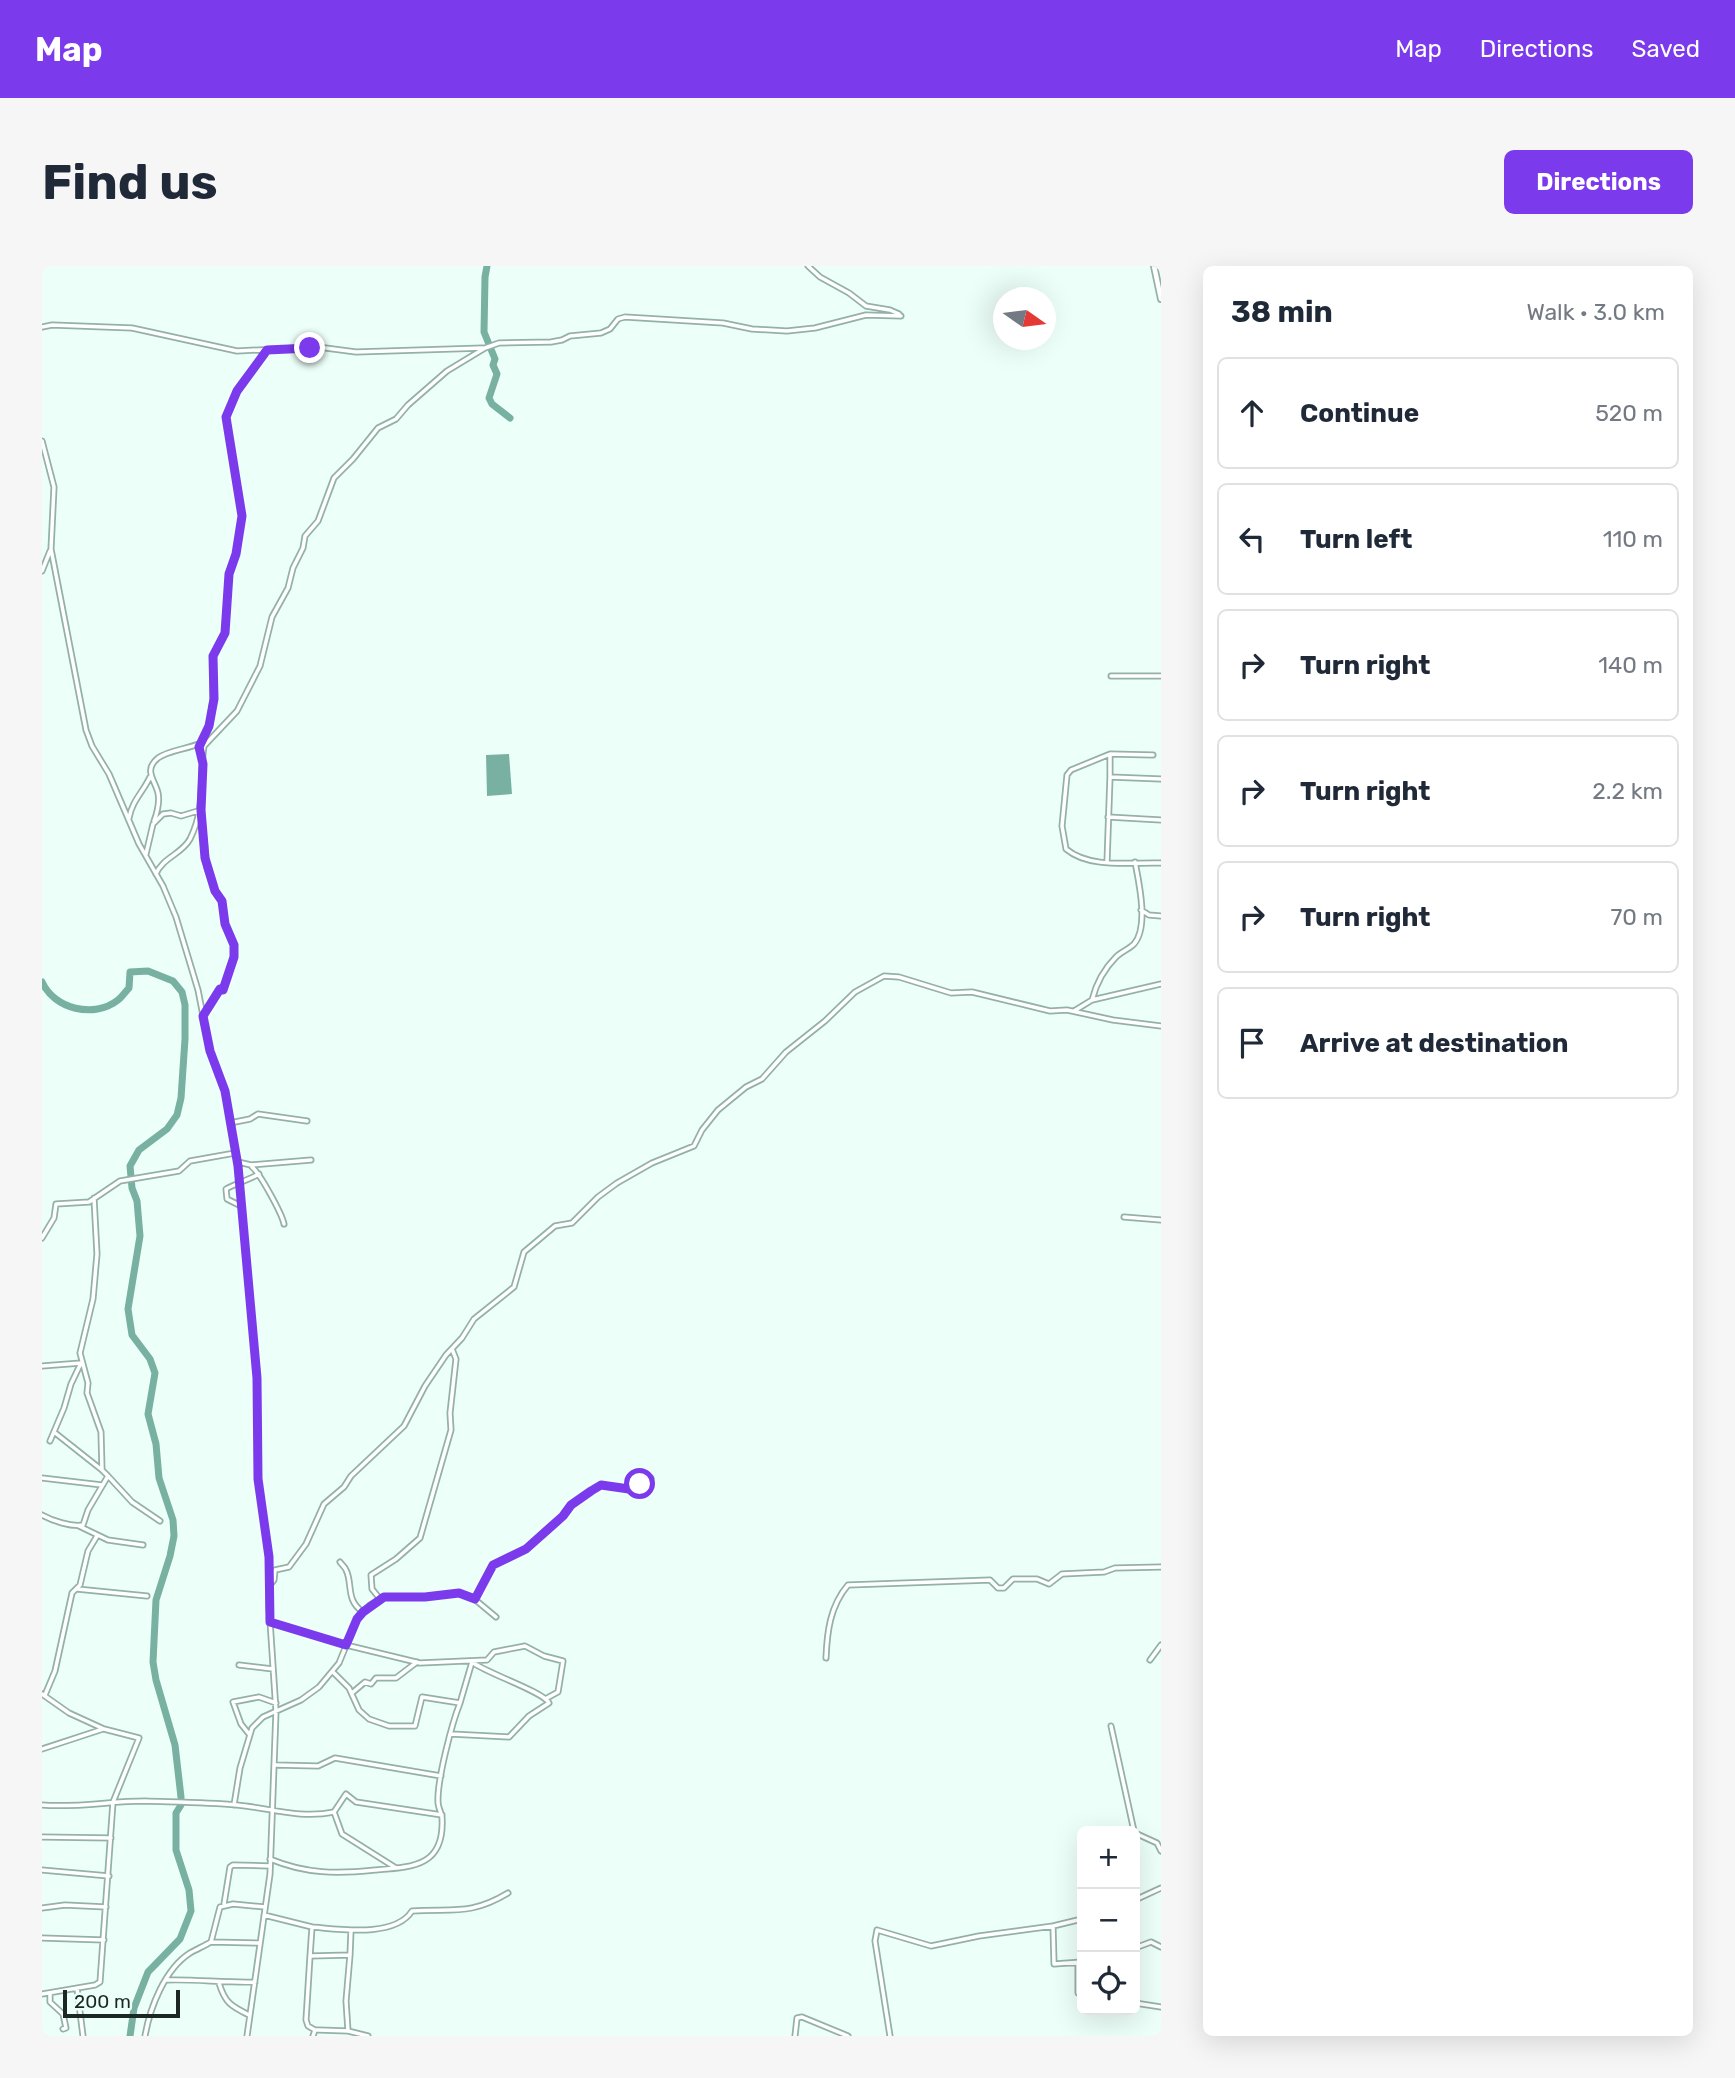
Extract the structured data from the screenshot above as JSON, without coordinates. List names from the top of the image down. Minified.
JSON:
{"scale_bar":"200 m","north":"right","page":{"header":"Map","nav":["Map","Directions","Saved"],"buttons":"Directions","title":"Find us","heading":["38 min","Walk · 3.0 km"],"list":[["Continue","520 m"],["Turn left","110 m"],["Turn right","140 m"],["Turn right","2.2 km"],["Turn right","70 m"],"Arrive at destination"],"map_buttons":["+","−"],"scale":"200 m"}}
